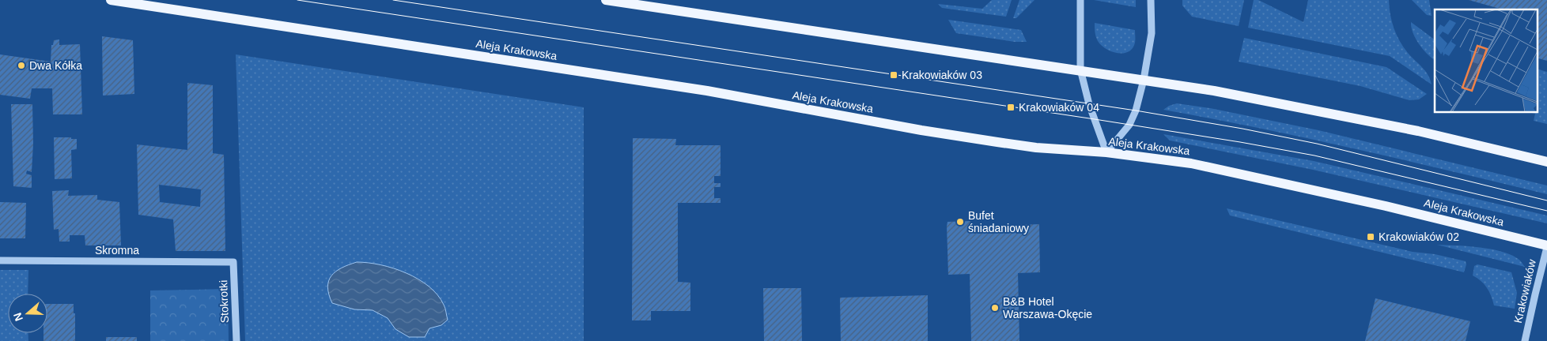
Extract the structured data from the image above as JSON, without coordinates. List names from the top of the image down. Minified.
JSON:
{"streets":{"main road":["Aleja Krakowska"],"street":["Skromna","Krakowiaków","Stokrotki"]},"crossings":[["Aleja Krakowska","Krakowiaków"],["Skromna","Stokrotki"]],"places":{"other":["Dwa Kółka","Bufet śniadaniowy","B&B Hotel Warszawa-Okęcie"],"transit":["Krakowiaków 03","Krakowiaków 04","Krakowiaków 02"]},"north":"left"}
